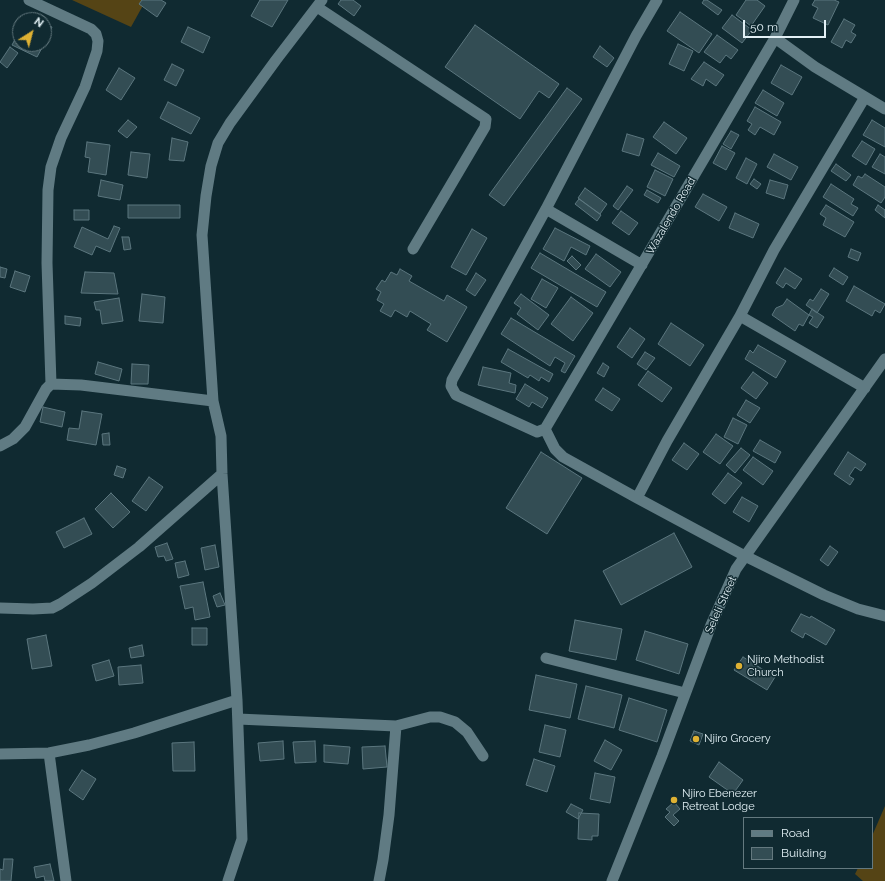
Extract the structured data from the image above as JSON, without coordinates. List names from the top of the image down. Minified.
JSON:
{"streets":{"street":["Wazalendo Road","Seleli Street"]},"places":["Njiro Methodist Church","Njiro Grocery","Njiro Ebenezer Retreat Lodge"],"legend":["Road","Building"],"scale_bar":"50 m","north":"top right"}
